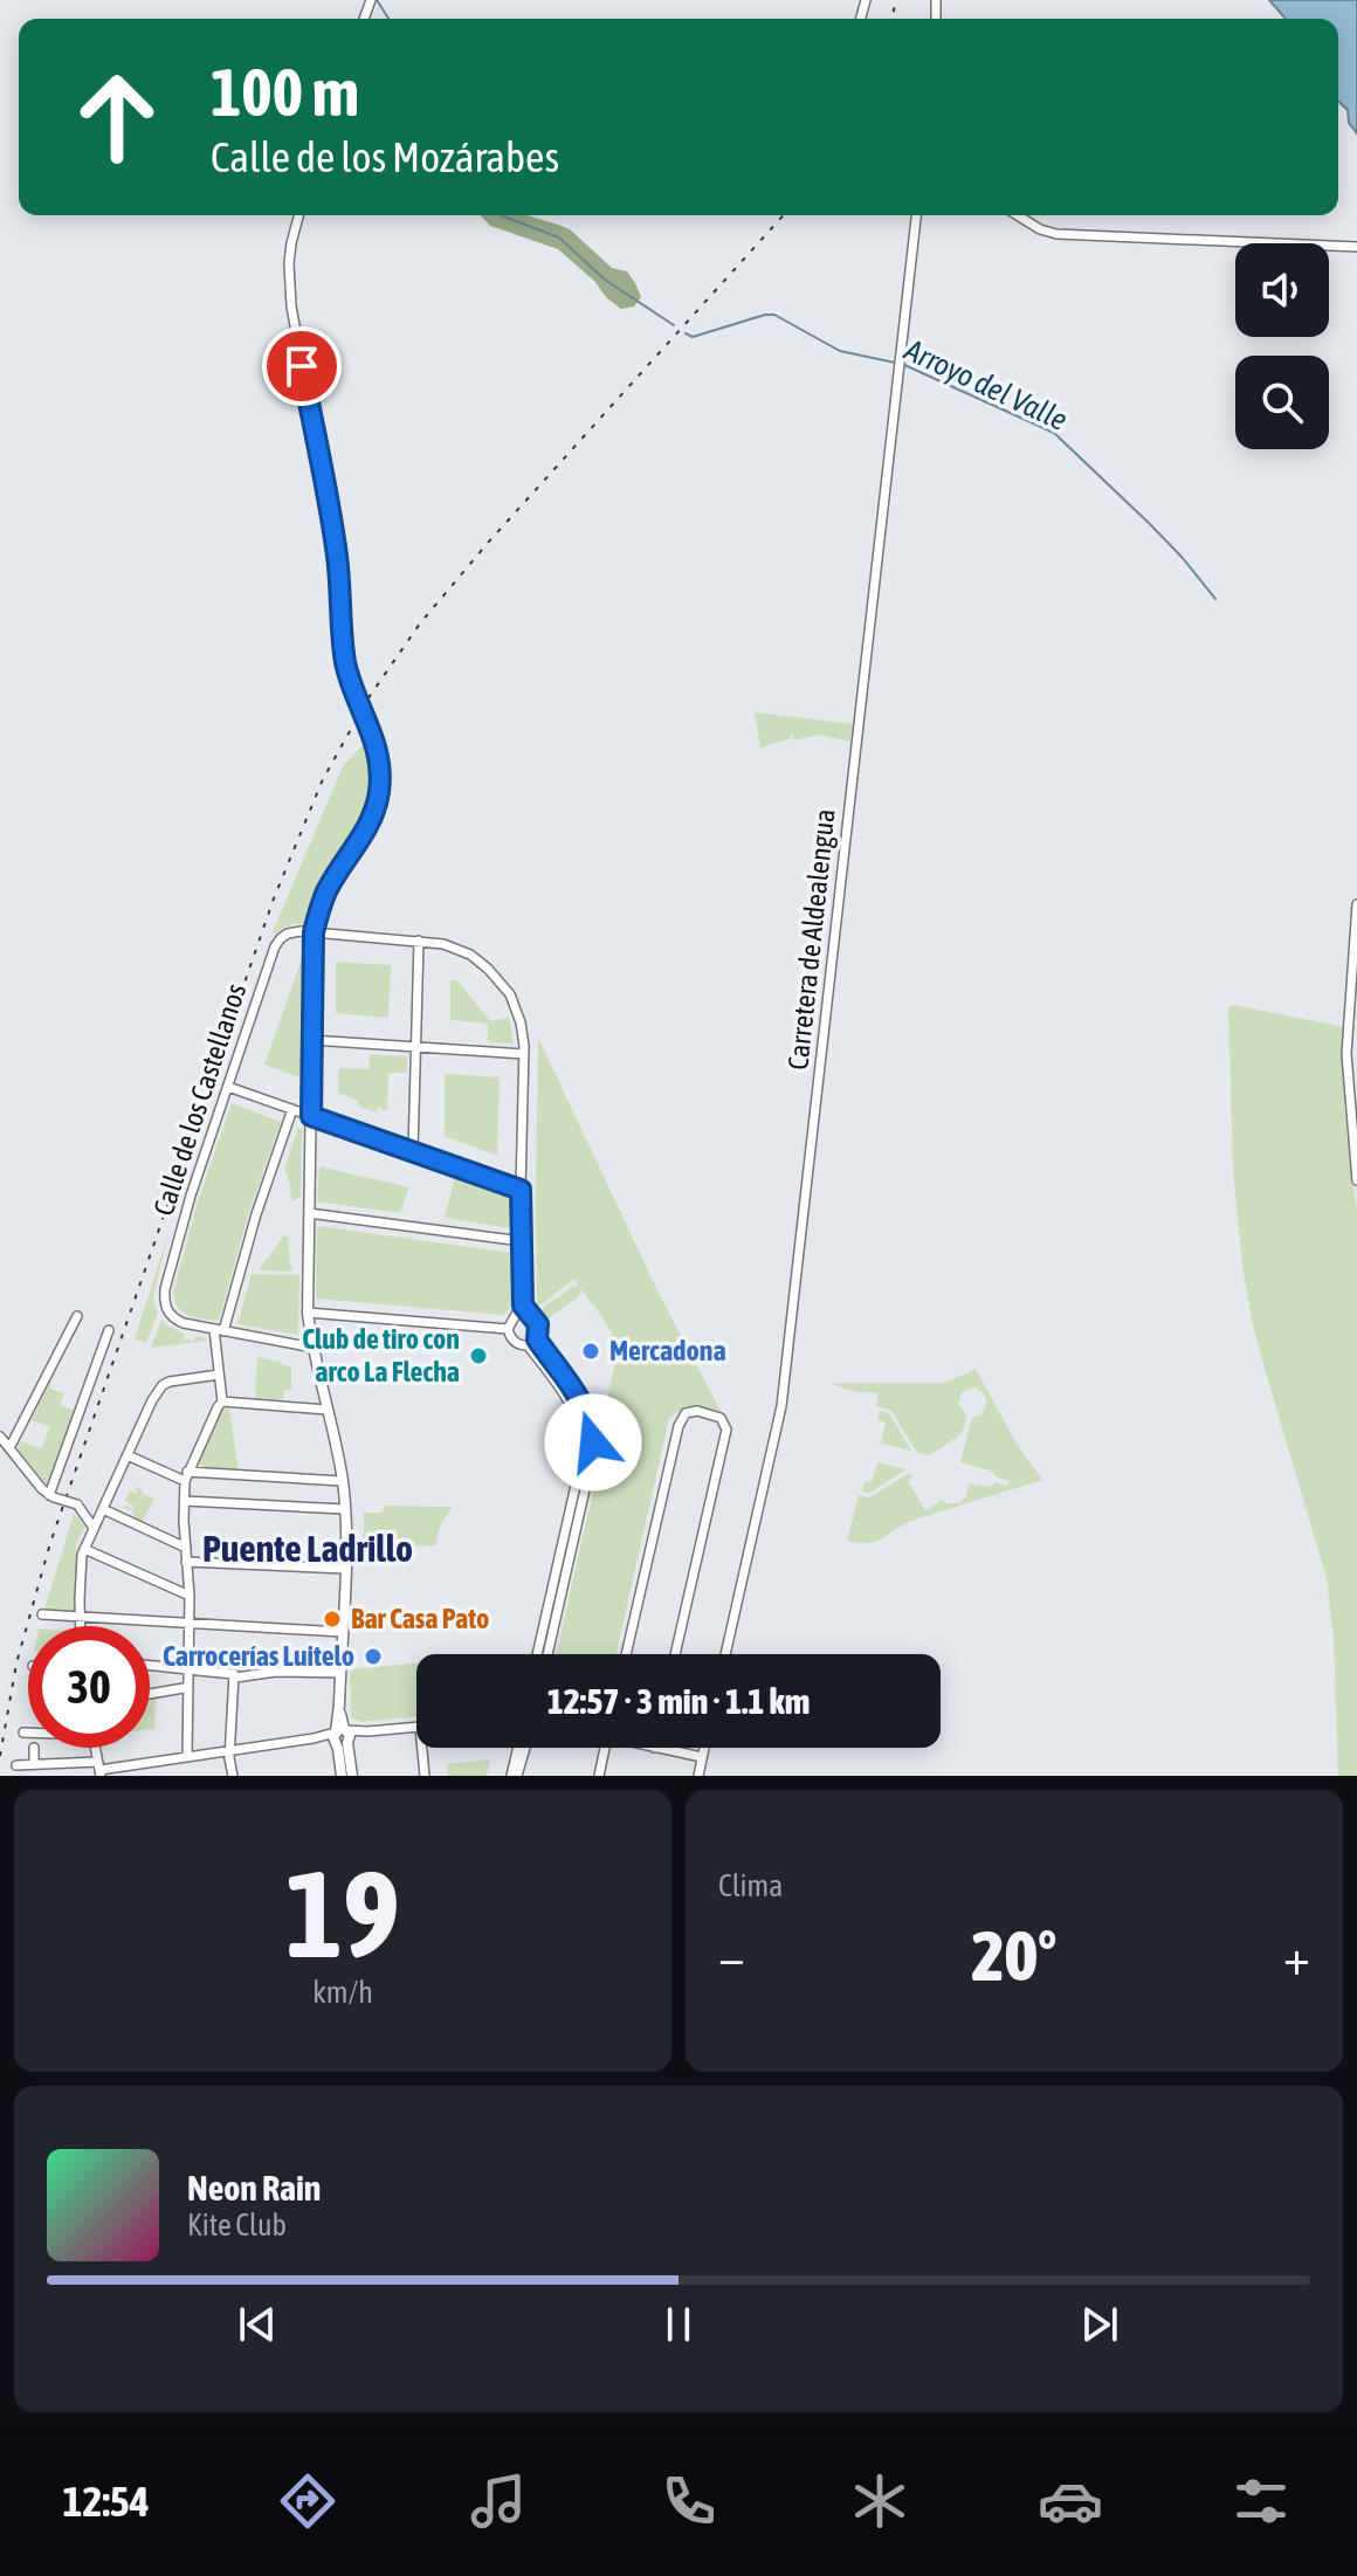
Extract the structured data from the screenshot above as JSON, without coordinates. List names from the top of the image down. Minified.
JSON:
{"streets":{"street":["Carretera de Aldealengua","Calle de los Castellanos"]},"districts":["Puente Ladrillo"],"water":["Arroyo del Valle"],"places":["Mercadona","Club de tiro con arco La Flecha","Bar Casa Pato","Carrocerías Luitelo"],"page":{"turn":["100 m","Calle de los Mozárabes"],"limit":"30","trip":"12:57 · 3 min · 1.1 km","tile":[["19","km/h"],"Clima"],"heat":["−","20°","+"],"song":["Neon Rain","Kite Club"],"tabs":"12:54"}}
